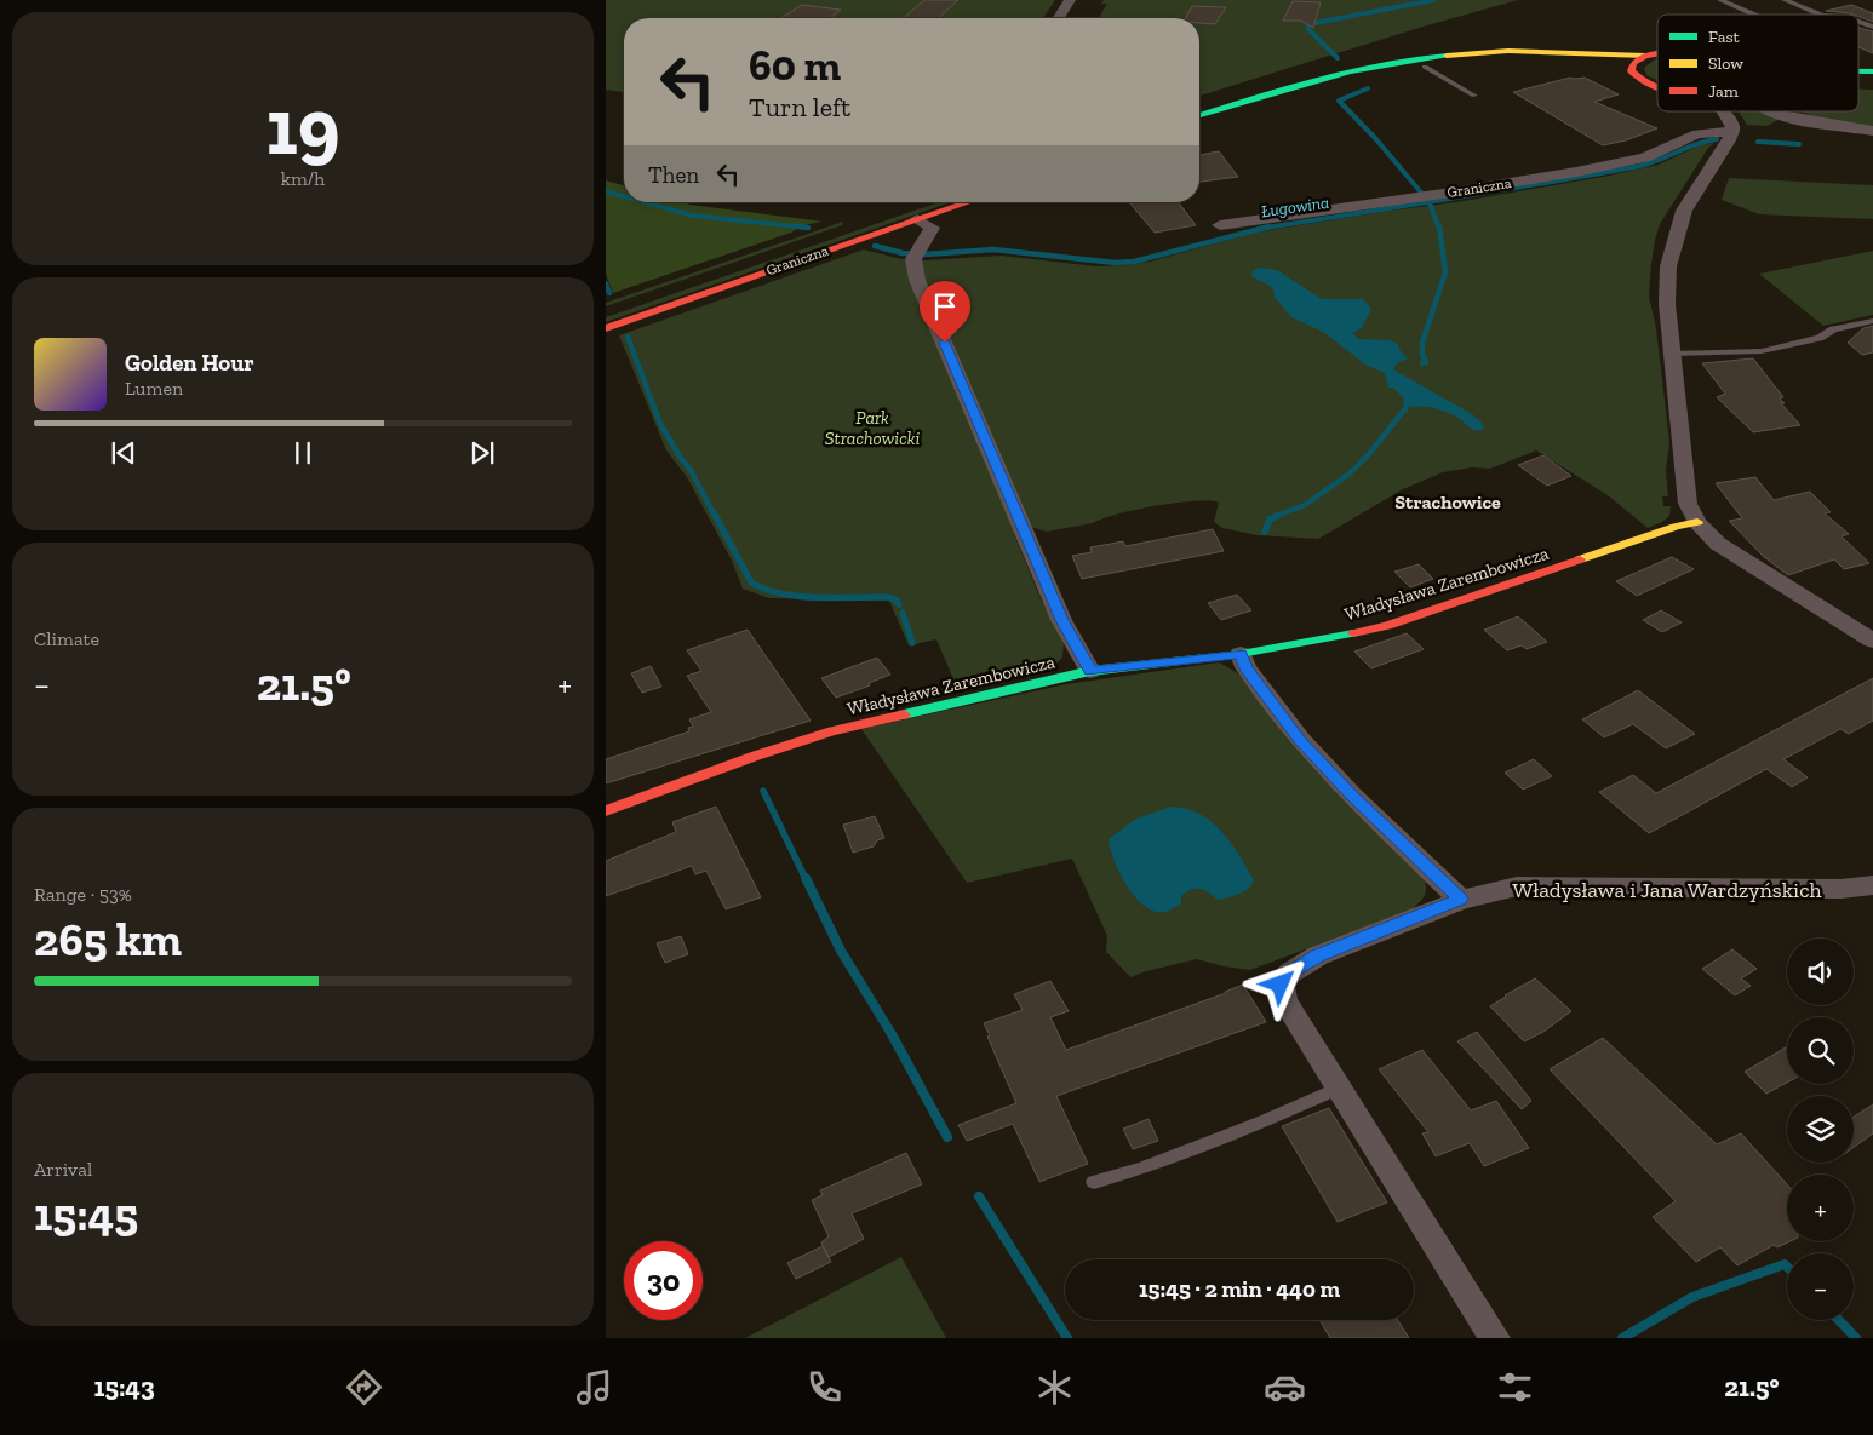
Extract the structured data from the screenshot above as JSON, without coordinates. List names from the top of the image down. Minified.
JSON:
{"streets":{"main road":["Graniczna","Władysława Zarembowicza"],"street":["Władysława i Jana Wardzyńskich"]},"districts":["Strachowice"],"water":["Ługowina"],"parks":["Park Strachowicki"],"legend":["Fast","Slow","Jam"],"page":{"tile":[["19","km/h"],"Climate",["Range · 53%","265 km"],["Arrival","15:45"]],"turn":["60 m","Turn left"],"then":"Then","song":["Golden Hour","Lumen"],"heat":["−","21.5°","+"],"map_buttons":["+","−"],"limit":"30","trip":"15:45 · 2 min · 440 m","tabs":["15:43","21.5°"]}}
